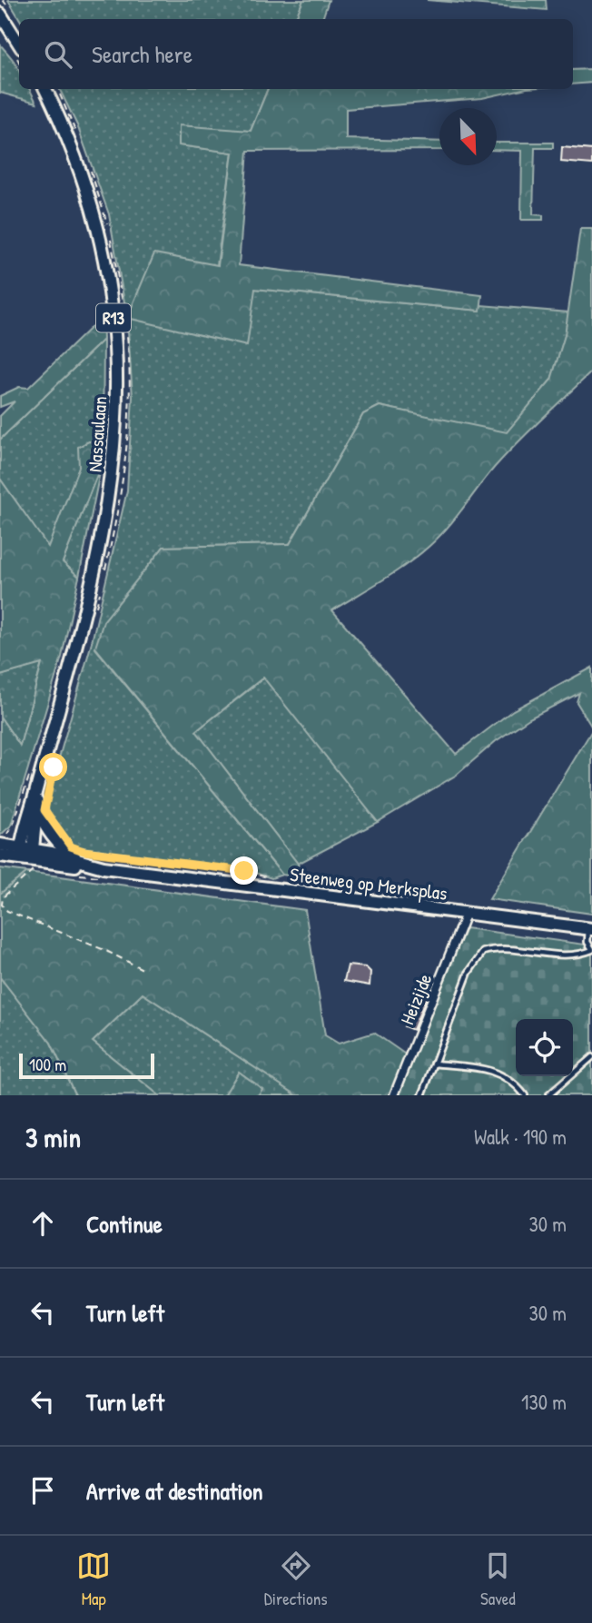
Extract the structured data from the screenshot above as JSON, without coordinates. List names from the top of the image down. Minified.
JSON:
{"streets":{"main road":["R13","Nassaulaan","Steenweg op Merksplas"],"street":["Heizijde"]},"crossings":[["Nassaulaan","Steenweg op Merksplas"],["Steenweg op Merksplas","Heizijde"]],"scale_bar":"100 m","north":"bottom right","page":{"search":"Search here","scale":"100 m","heading":["3 min","Walk · 190 m"],"list":[["Continue","30 m"],["Turn left","30 m"],["Turn left","130 m"],"Arrive at destination"],"nav":["Map","Directions","Saved"]}}
